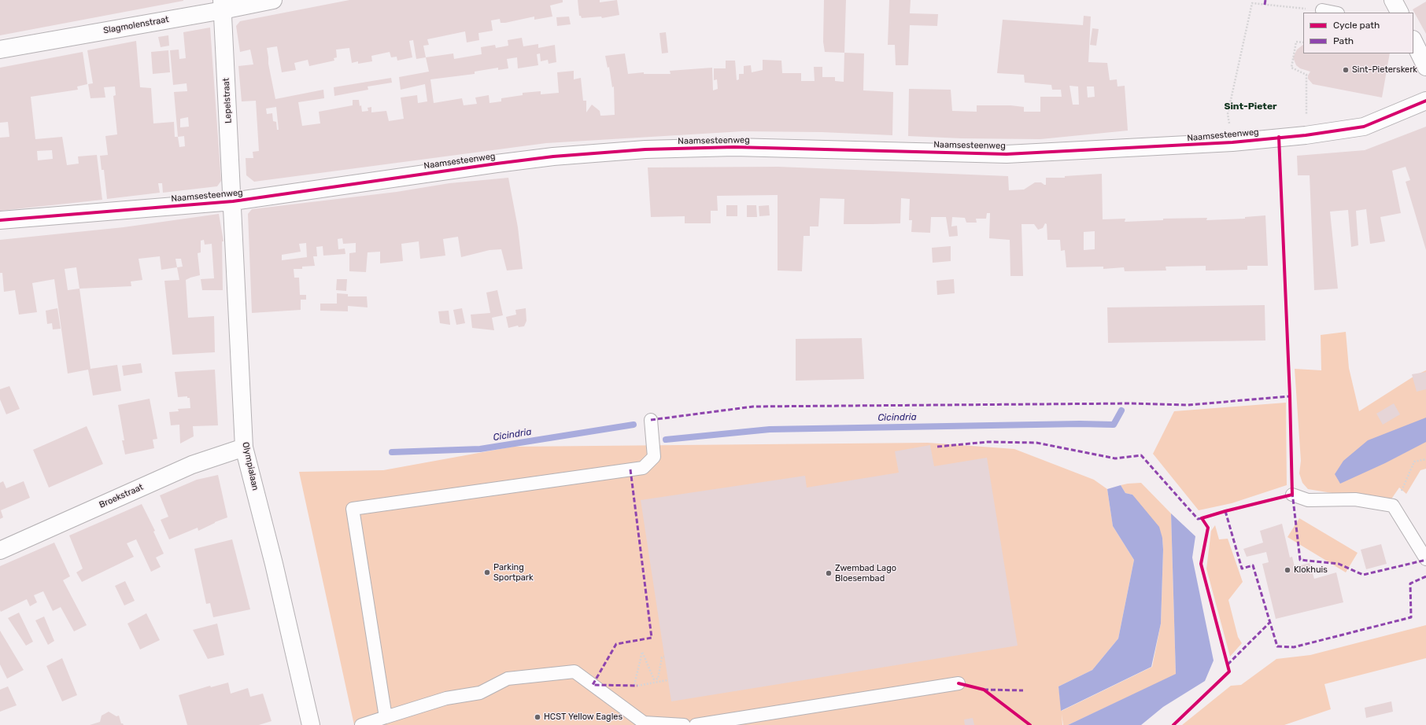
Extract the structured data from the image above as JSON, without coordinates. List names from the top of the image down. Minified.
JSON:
{"streets":{"street":["Slagmolenstraat","Lepelstraat","Naamsesteenweg","Olympialaan","Broekstraat"]},"crossings":[["Slagmolenstraat","Lepelstraat"],["Lepelstraat","Naamsesteenweg"],["Lepelstraat","Olympialaan"],["Naamsesteenweg","Olympialaan"],["Olympialaan","Broekstraat"]],"districts":["Sint-Pieter"],"water":["Cicindria"],"places":["Sint-Pieterskerk","Klokhuis","Parking Sportpark","Zwembad Lago Bloesembad","HCST Yellow Eagles"],"legend":["Cycle path","Path"]}
